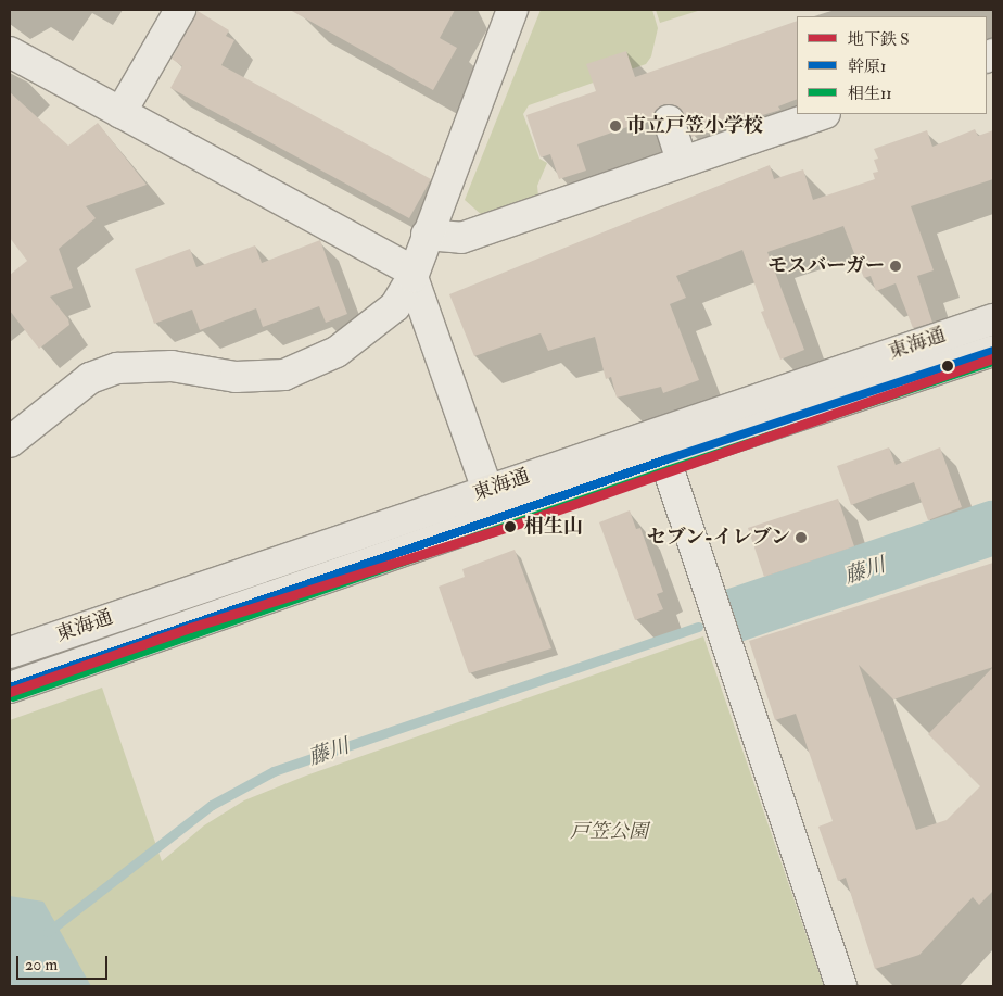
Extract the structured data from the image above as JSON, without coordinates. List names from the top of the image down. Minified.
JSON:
{"streets":{"main road":["東海通"]},"water":["藤川"],"parks":["戸笠公園"],"places":["市立戸笠小学校","モスバーガー","相生山","セブン-イレブン"],"lines":["transit line 幹原1","metro line S","transit line 相生11"],"legend":["地下鉄 S","幹原1","相生11"],"scale_bar":"20 m"}
